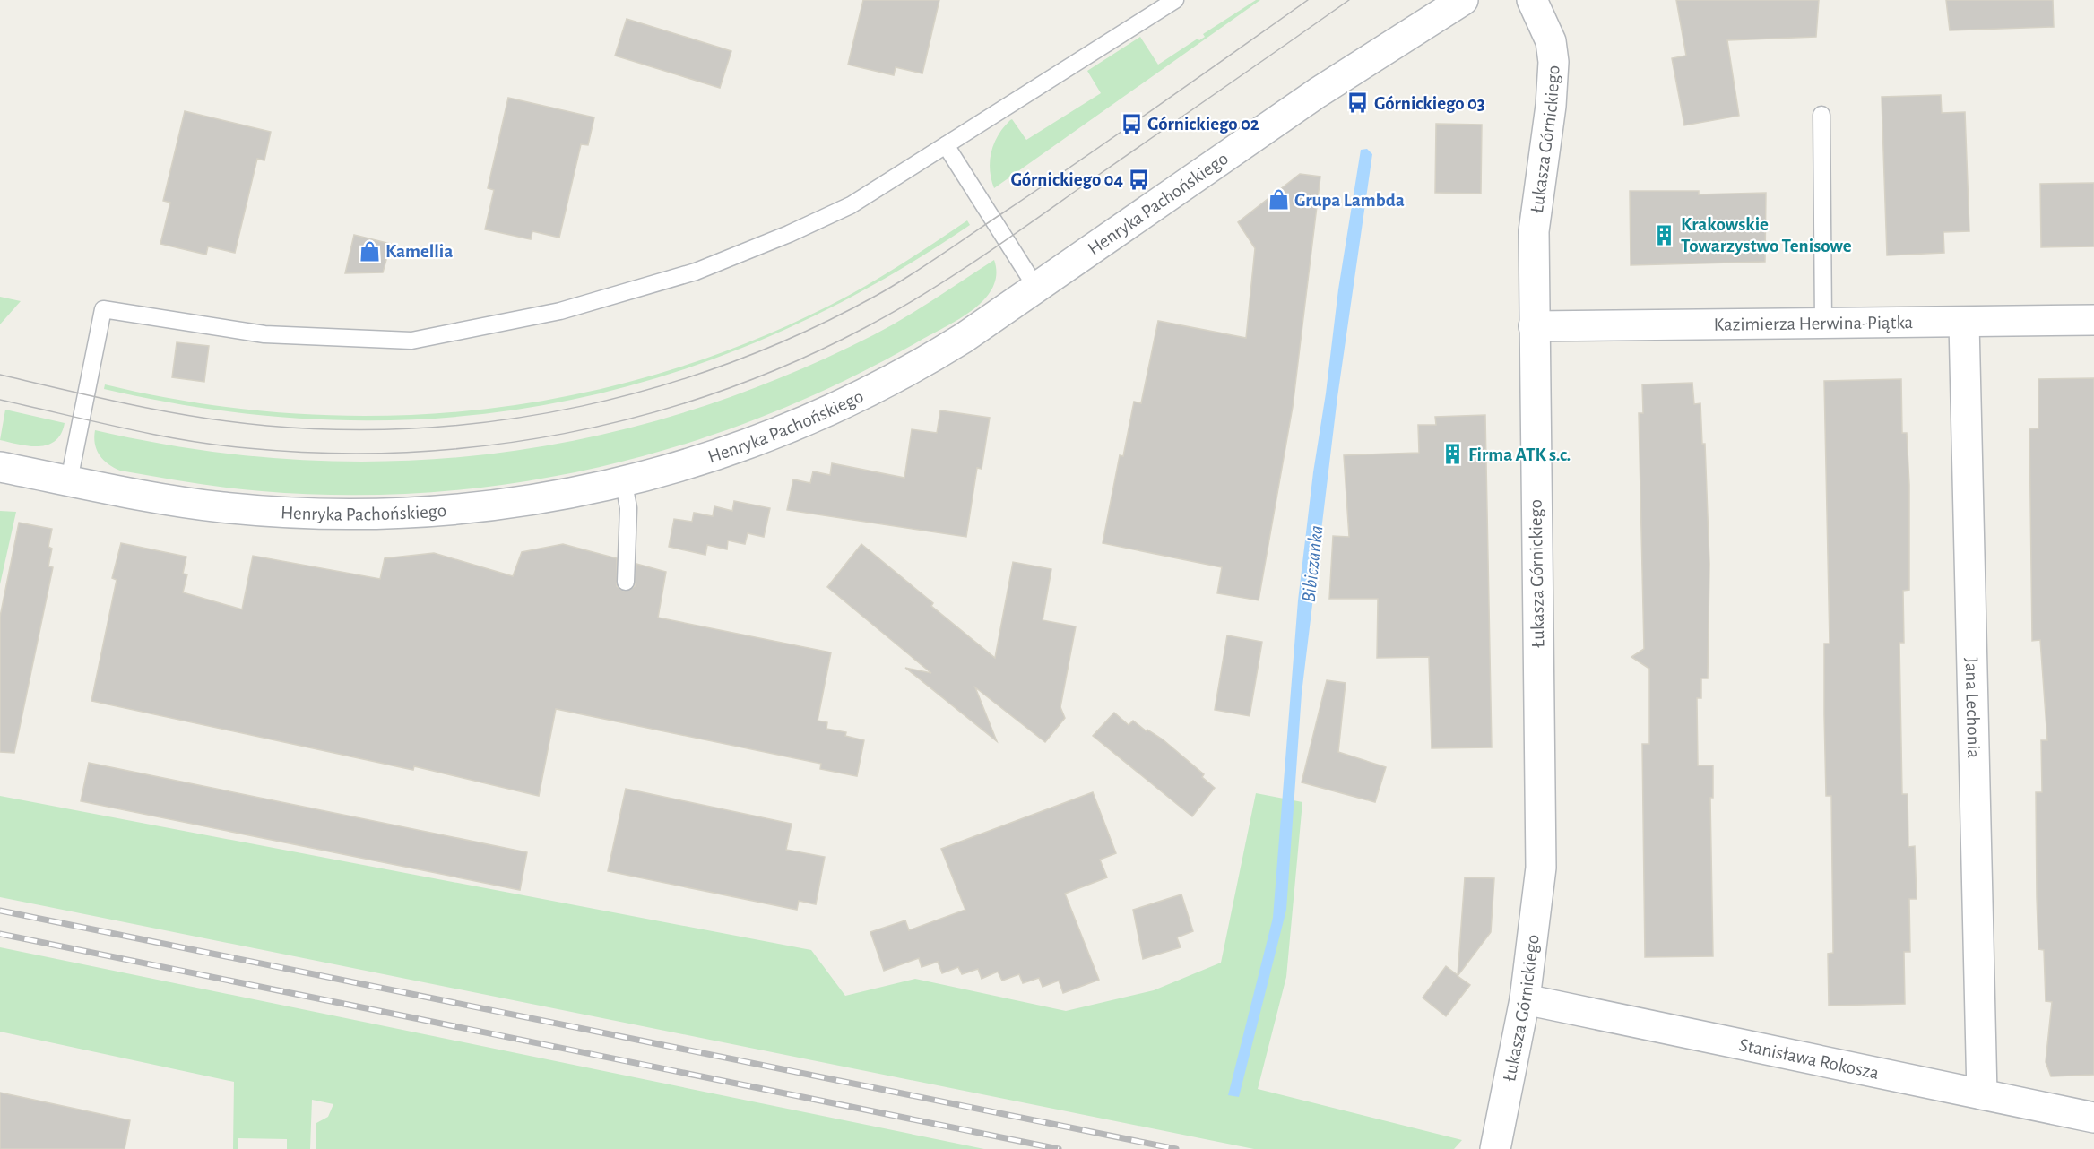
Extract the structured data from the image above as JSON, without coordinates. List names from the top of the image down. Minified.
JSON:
{"streets":{"street":["Łukasza Górnickiego","Henryka Pachońskiego","Kazimierza Herwina-Piątka","Jana Lechonia","Stanisława Rokosza"]},"crossings":[["Łukasza Górnickiego","Kazimierza Herwina-Piątka"],["Łukasza Górnickiego","Stanisława Rokosza"],["Kazimierza Herwina-Piątka","Jana Lechonia"],["Jana Lechonia","Stanisława Rokosza"]],"water":["Bibiczanka"],"places":{"bus stop":["Górnickiego 03","Górnickiego 02","Górnickiego 04"],"shop":["Grupa Lambda","Kamellia"],"building":["Krakowskie Towarzystwo Tenisowe","Firma ATK s.c."]}}
